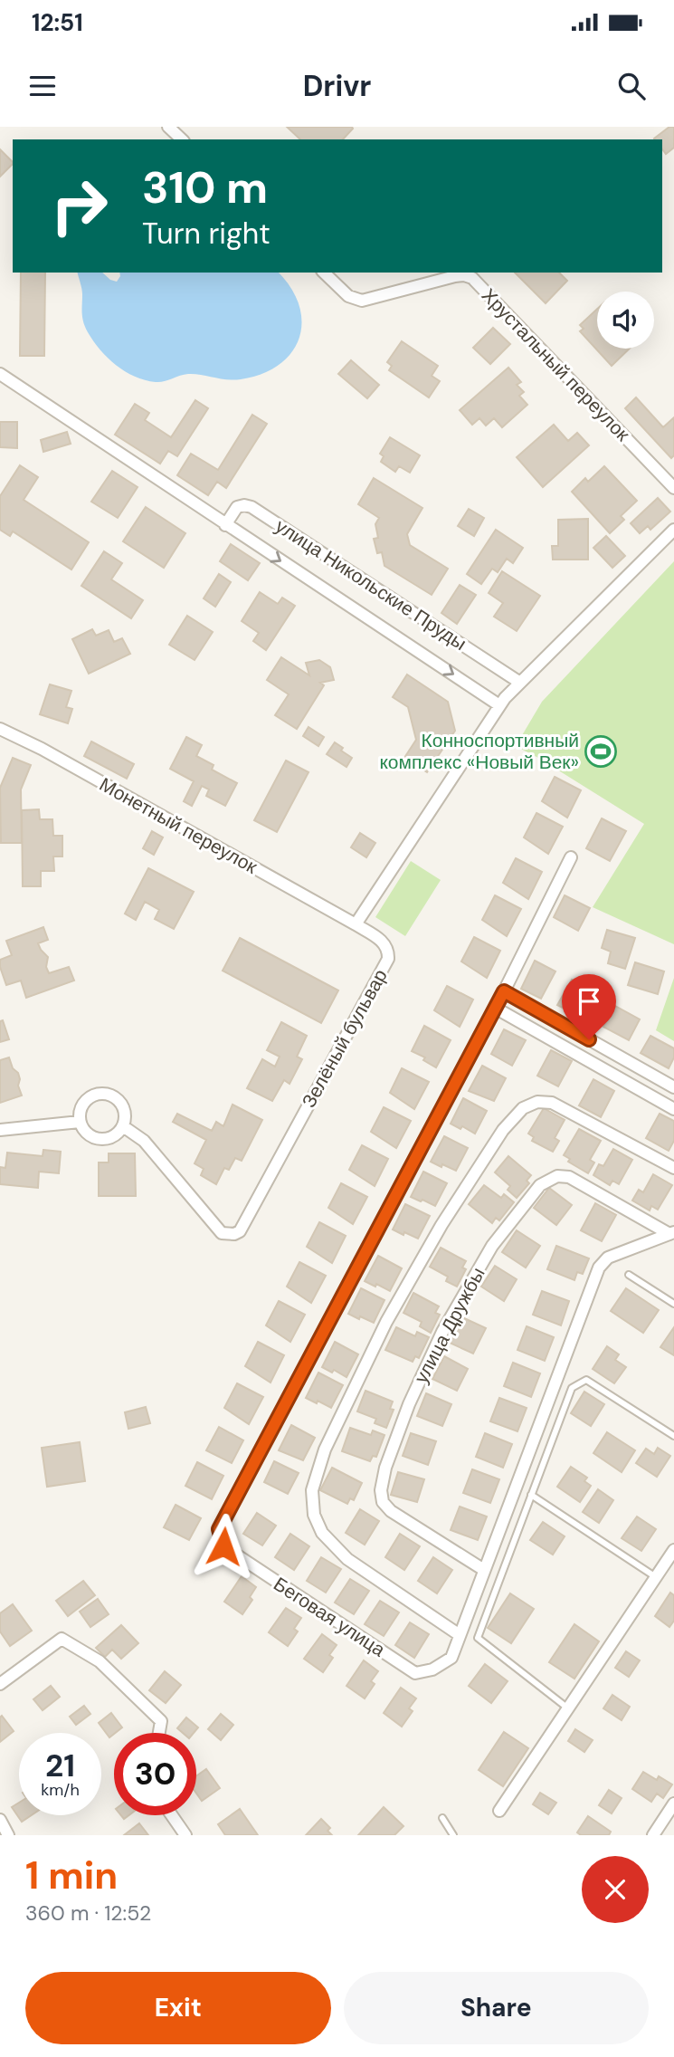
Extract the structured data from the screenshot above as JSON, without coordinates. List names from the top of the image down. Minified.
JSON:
{"streets":{"street":["Хрустальный переулок","улица Никольские Пруды","Монетный переулок","Зелёный бульвар","улица Дружбы","Беговая улица"]},"crossings":[["Монетный переулок","Зелёный бульвар"]],"places":{"sports":["Конноспортивный комплекс «Новый Век»"]},"page":{"status":"12:51","header":"Drivr","turn":["310 m","Turn right"],"speed":"21 km/h","limit":"30","heading":["1 min","360 m · 12:52"],"buttons":["Exit","Share"]}}
